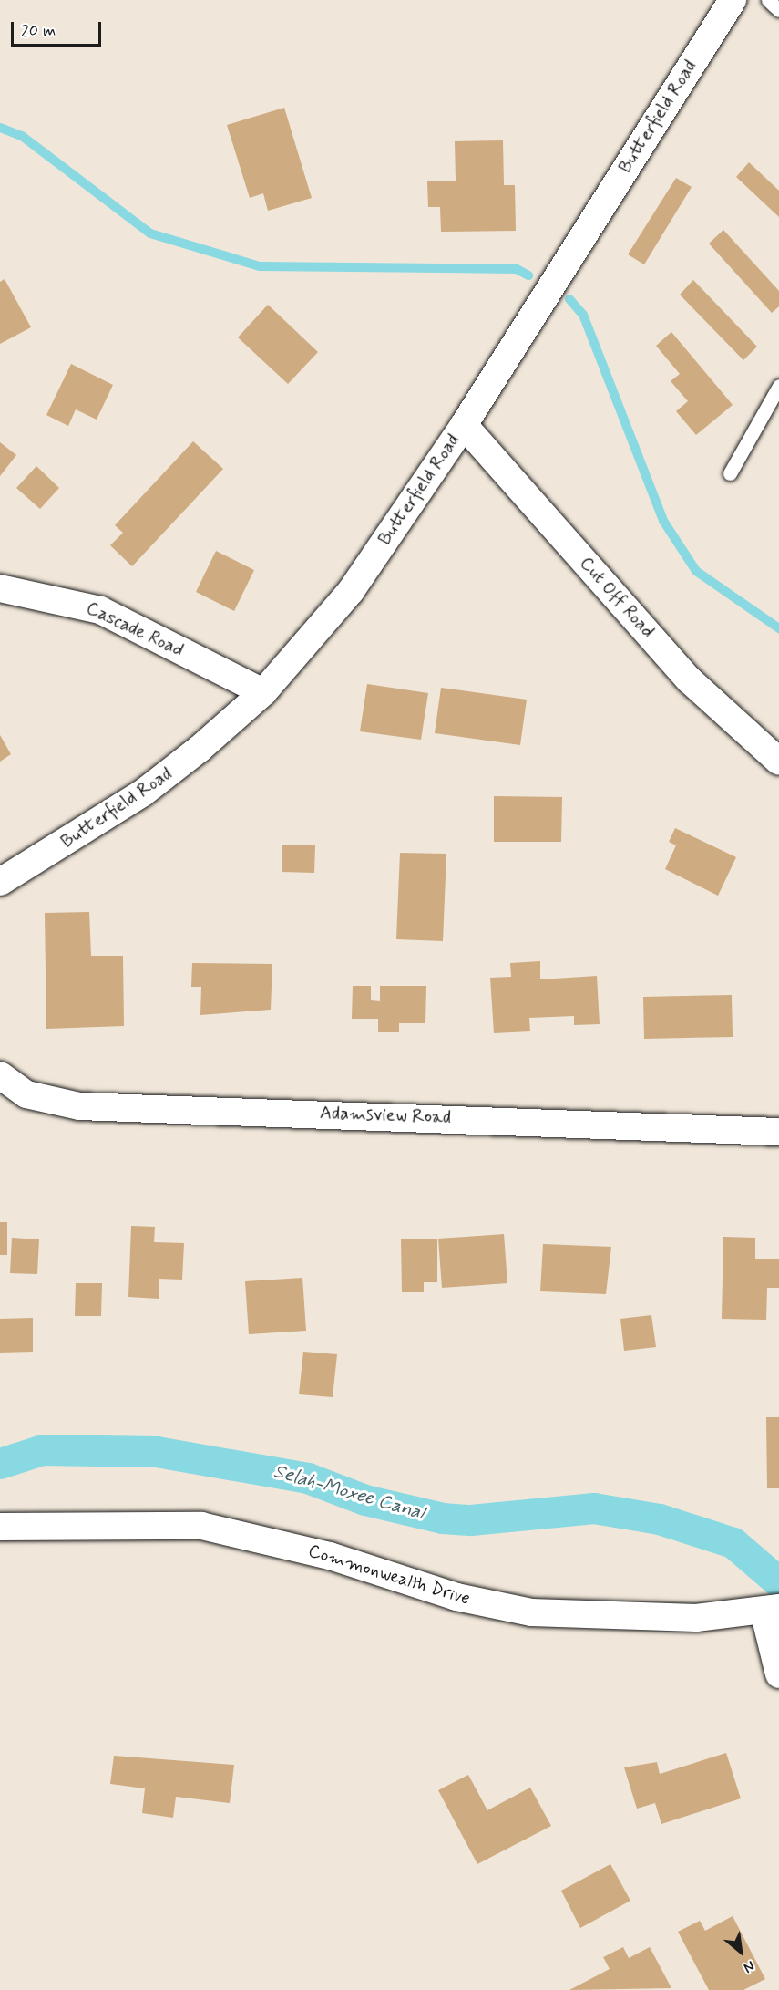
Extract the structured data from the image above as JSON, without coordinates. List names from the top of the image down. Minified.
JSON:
{"streets":{"street":["Butterfield Road","Cut Off Road","Cascade Road","Adamsview Road","Commonwealth Drive"]},"crossings":[["Butterfield Road","Cut Off Road"],["Butterfield Road","Cascade Road"]],"water":["Selah-Moxee Canal"],"scale_bar":"20 m","north":"bottom right"}
